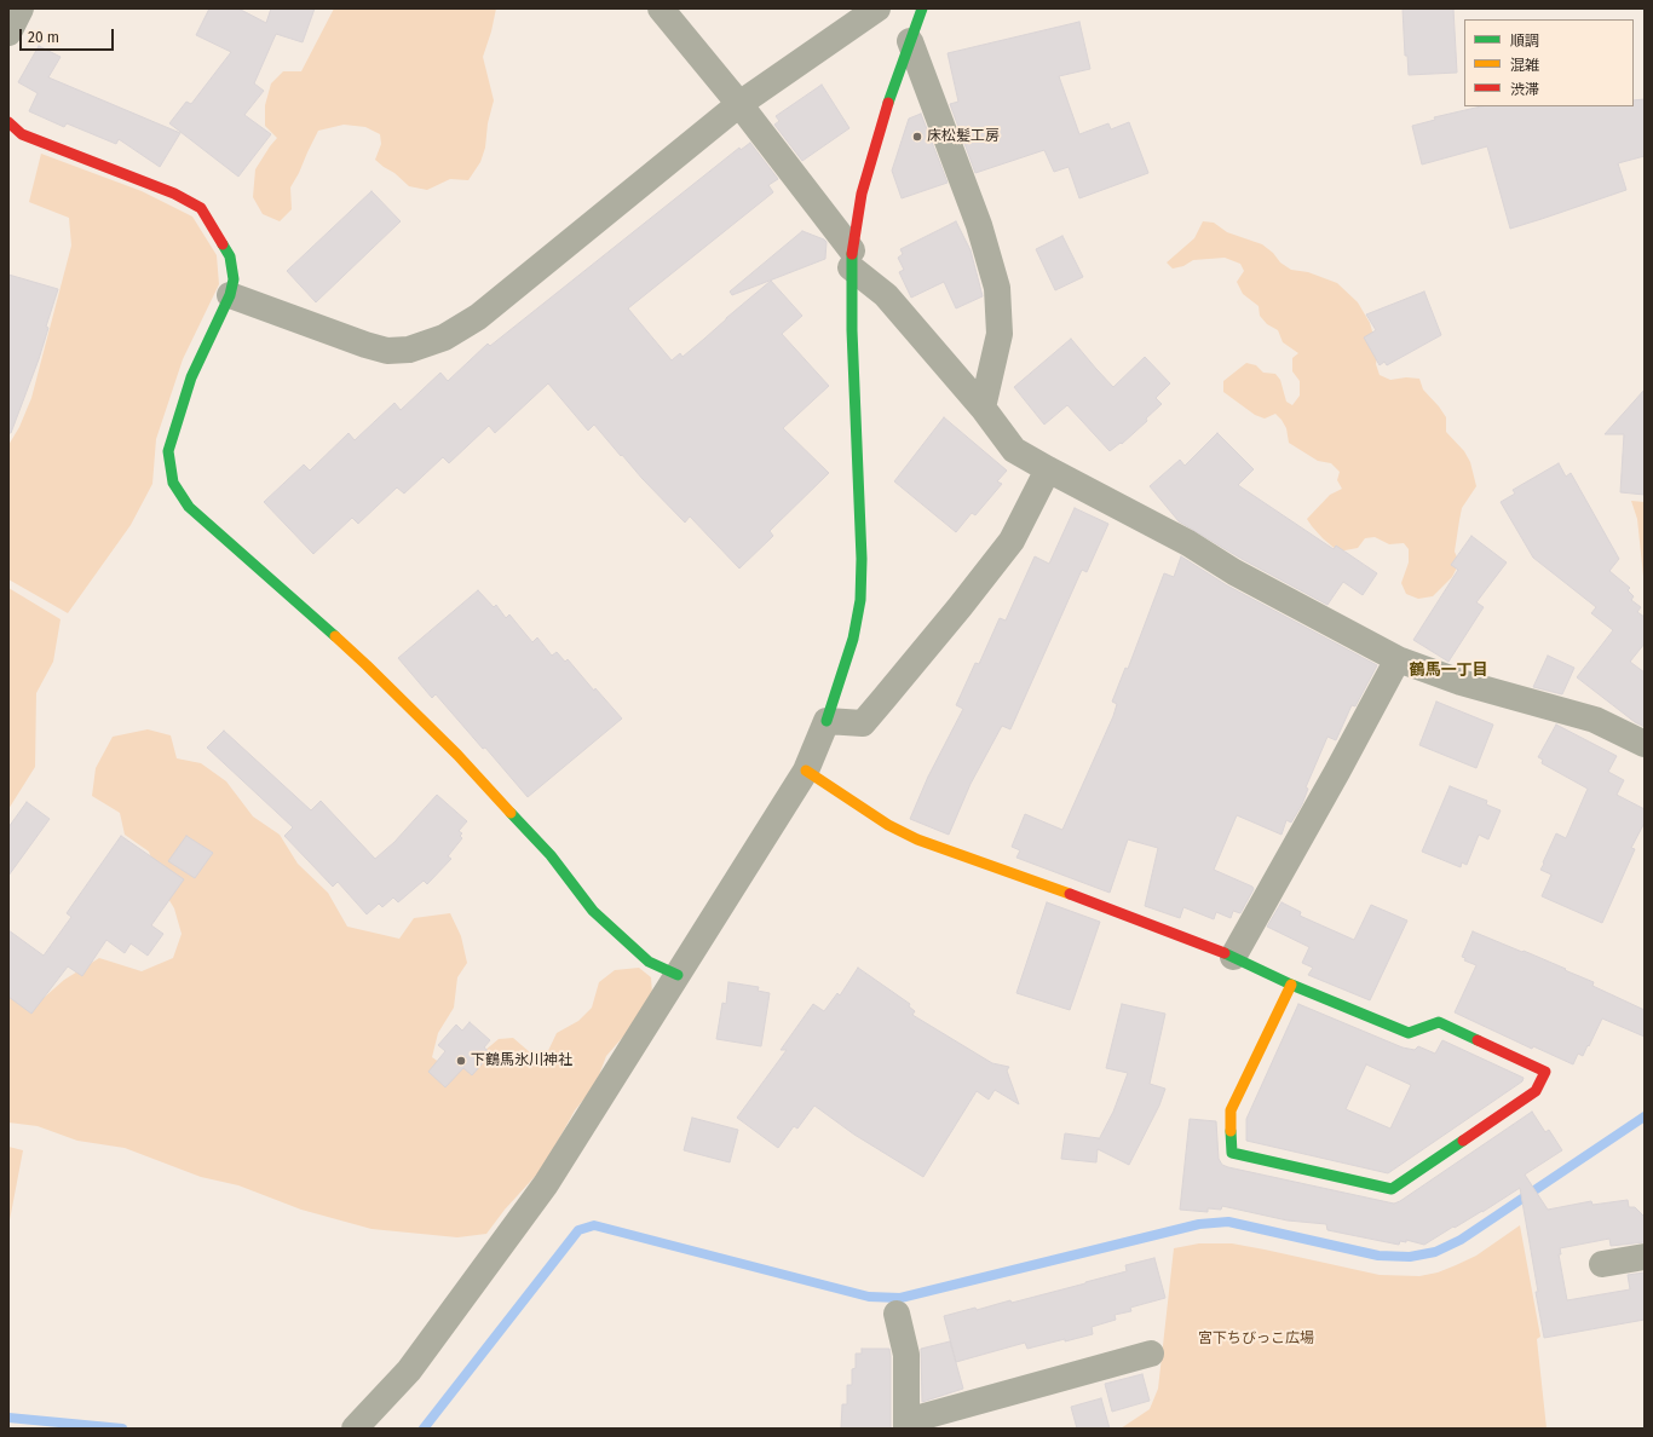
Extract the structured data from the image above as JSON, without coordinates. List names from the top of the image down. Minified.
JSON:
{"districts":["鶴馬一丁目"],"parks":["宮下ちびっこ広場"],"places":["床松髪工房","下鶴馬氷川神社"],"legend":["順調","混雑","渋滞"],"scale_bar":"20 m"}
